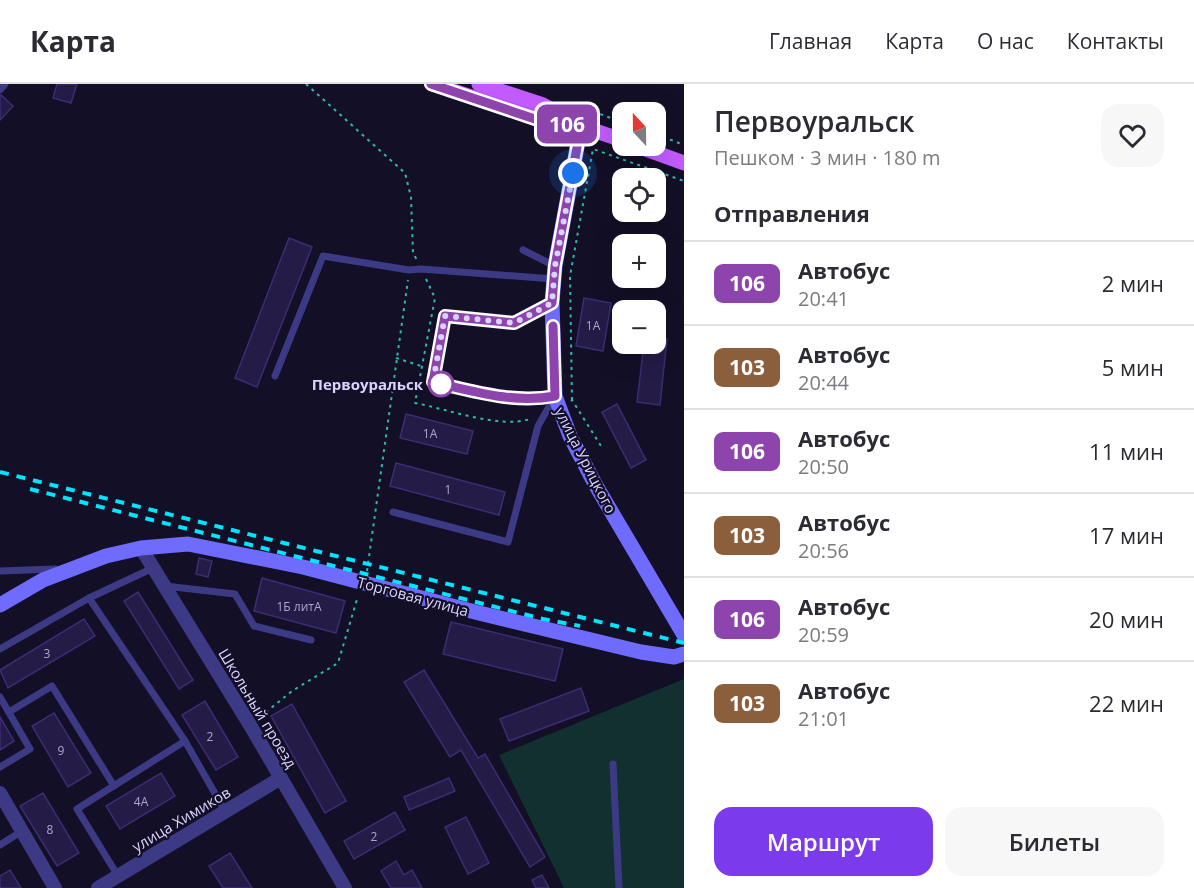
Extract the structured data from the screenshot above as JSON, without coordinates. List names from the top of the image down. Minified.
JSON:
{"streets":{"street":["улица Урицкого","Торговая улица","Школьный проезд","улица Химиков"]},"crossings":[["Торговая улица","Школьный проезд"],["Школьный проезд","улица Химиков"]],"places":["Первоуральск"],"lines":["bus line 106"],"house_numbers":["1А","1А","1","1Б литА","3","2","9","4А","8","2"],"north":"top","page":{"header":"Карта","nav":["Главная","Карта","О нас","Контакты"],"on_map":"106","heading":[["Первоуральск","Пешком · 3 мин · 180 m"],"Отправления"],"map_buttons":["+","−"],"list":[{"mark":"106","name":"Автобус","note":"20:41","value":"2 мин"},{"mark":"103","name":"Автобус","note":"20:44","value":"5 мин"},{"mark":"106","name":"Автобус","note":"20:50","value":"11 мин"},{"mark":"103","name":"Автобус","note":"20:56","value":"17 мин"},{"mark":"106","name":"Автобус","note":"20:59","value":"20 мин"},{"mark":"103","name":"Автобус","note":"21:01","value":"22 мин"}],"buttons":["Маршрут","Билеты"]}}
